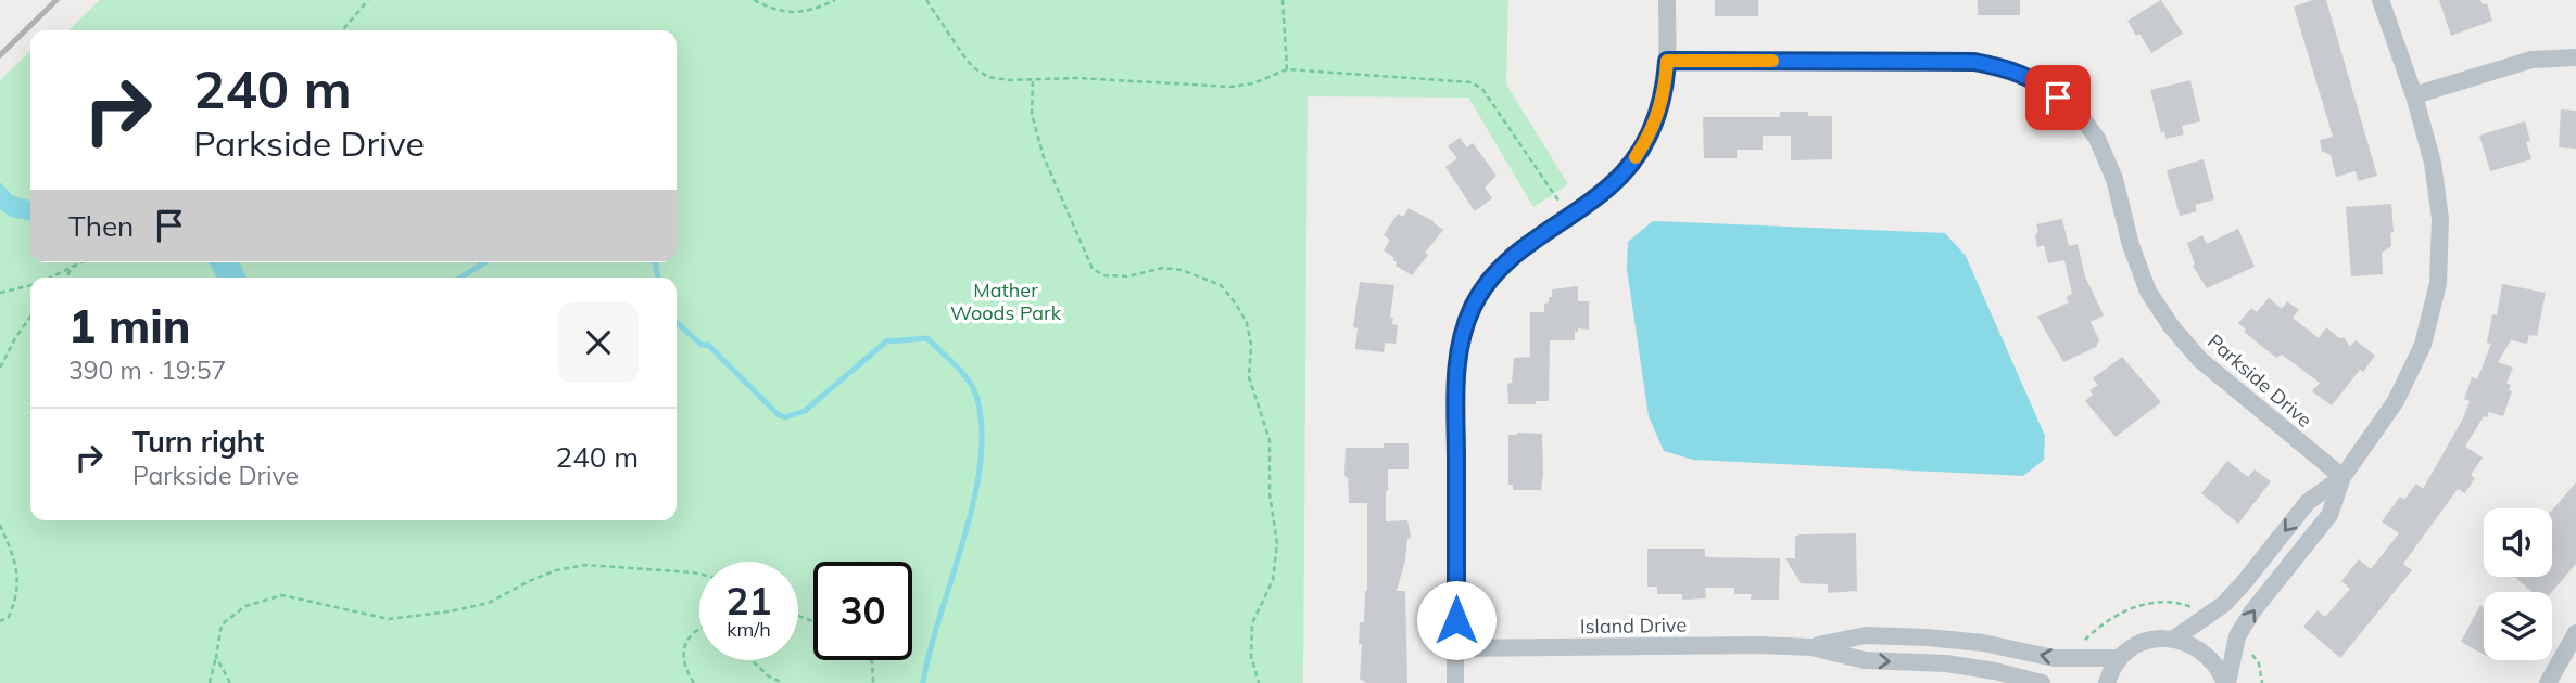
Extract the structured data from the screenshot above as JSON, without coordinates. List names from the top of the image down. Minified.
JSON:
{"streets":{"street":["Parkside Drive","Island Drive"]},"parks":["Mather Woods Park"],"page":{"turn":["240 m","Parkside Drive"],"then":"Then","heading":["1 min","390 m · 19:57"],"list":[{"name":"Turn right","note":"Parkside Drive","value":"240 m"}],"speed":"21 km/h","limit":"30"}}
